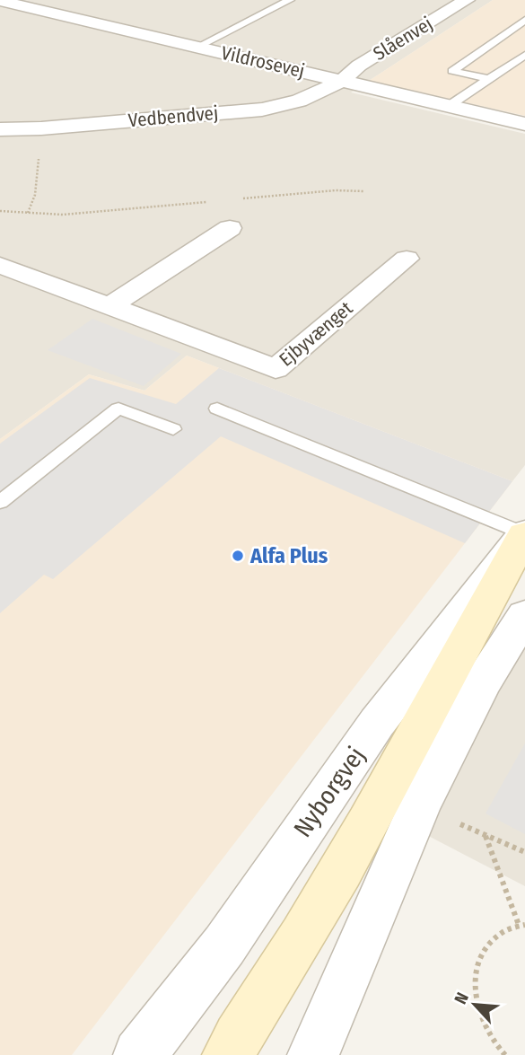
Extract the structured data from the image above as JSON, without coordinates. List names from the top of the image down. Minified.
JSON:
{"streets":{"street":["Slåenvej","Vildrosevej","Vedbendvej","Ejbyvænget","Nyborgvej"]},"crossings":[["Slåenvej","Vildrosevej"],["Slåenvej","Vedbendvej"],["Vildrosevej","Vedbendvej"]],"places":["Alfa Plus"],"north":"top left"}
